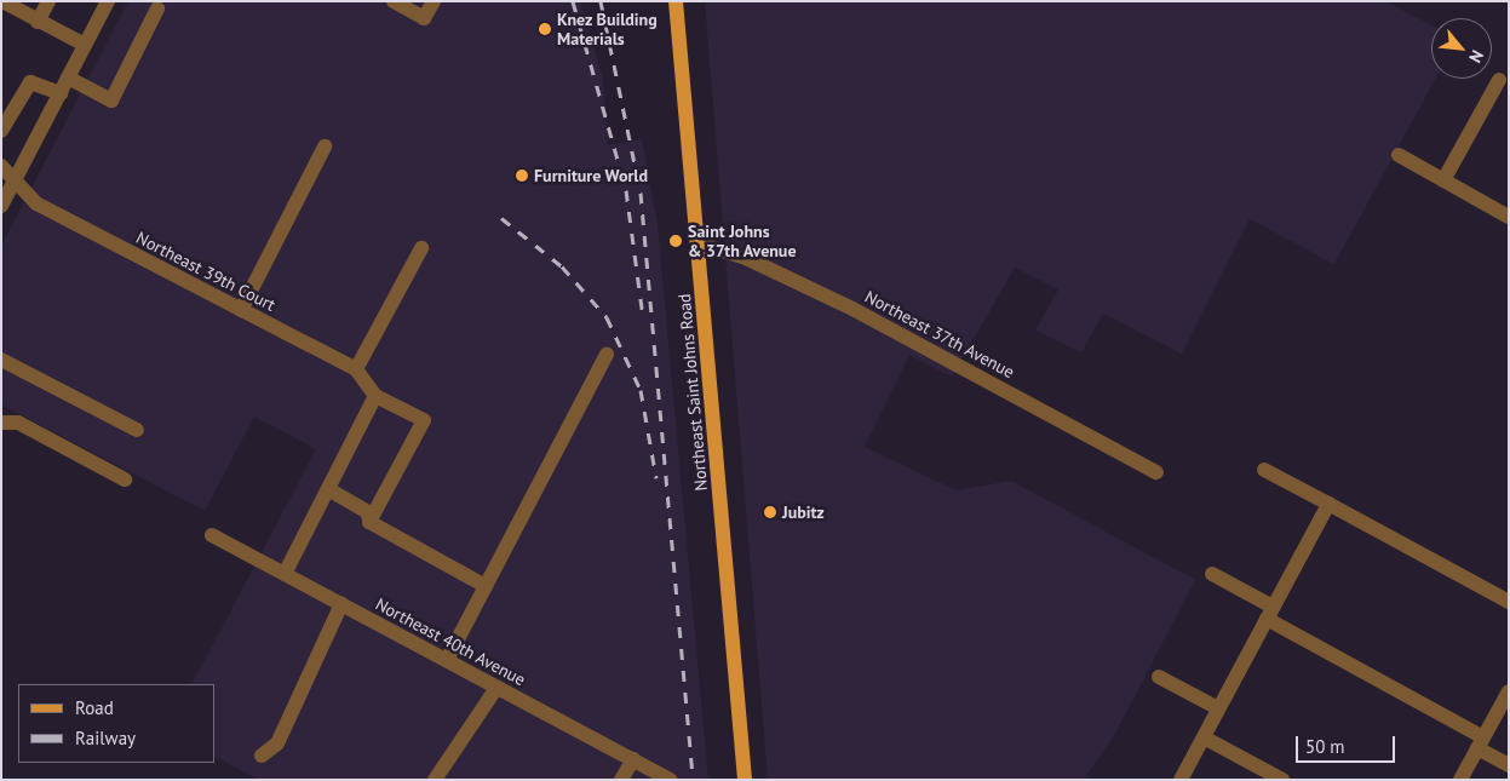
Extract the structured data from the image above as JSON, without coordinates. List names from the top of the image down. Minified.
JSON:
{"streets":{"main road":["Northeast Saint Johns Road"],"street":["Northeast 39th Court","Northeast 37th Avenue","Northeast 40th Avenue"]},"crossings":[["Northeast 37th Avenue","Northeast Saint Johns Road"]],"places":["Knez Building Materials","Furniture World","Saint Johns & 37th Avenue","Jubitz"],"legend":["Road","Railway"],"scale_bar":"50 m","north":"bottom right"}
